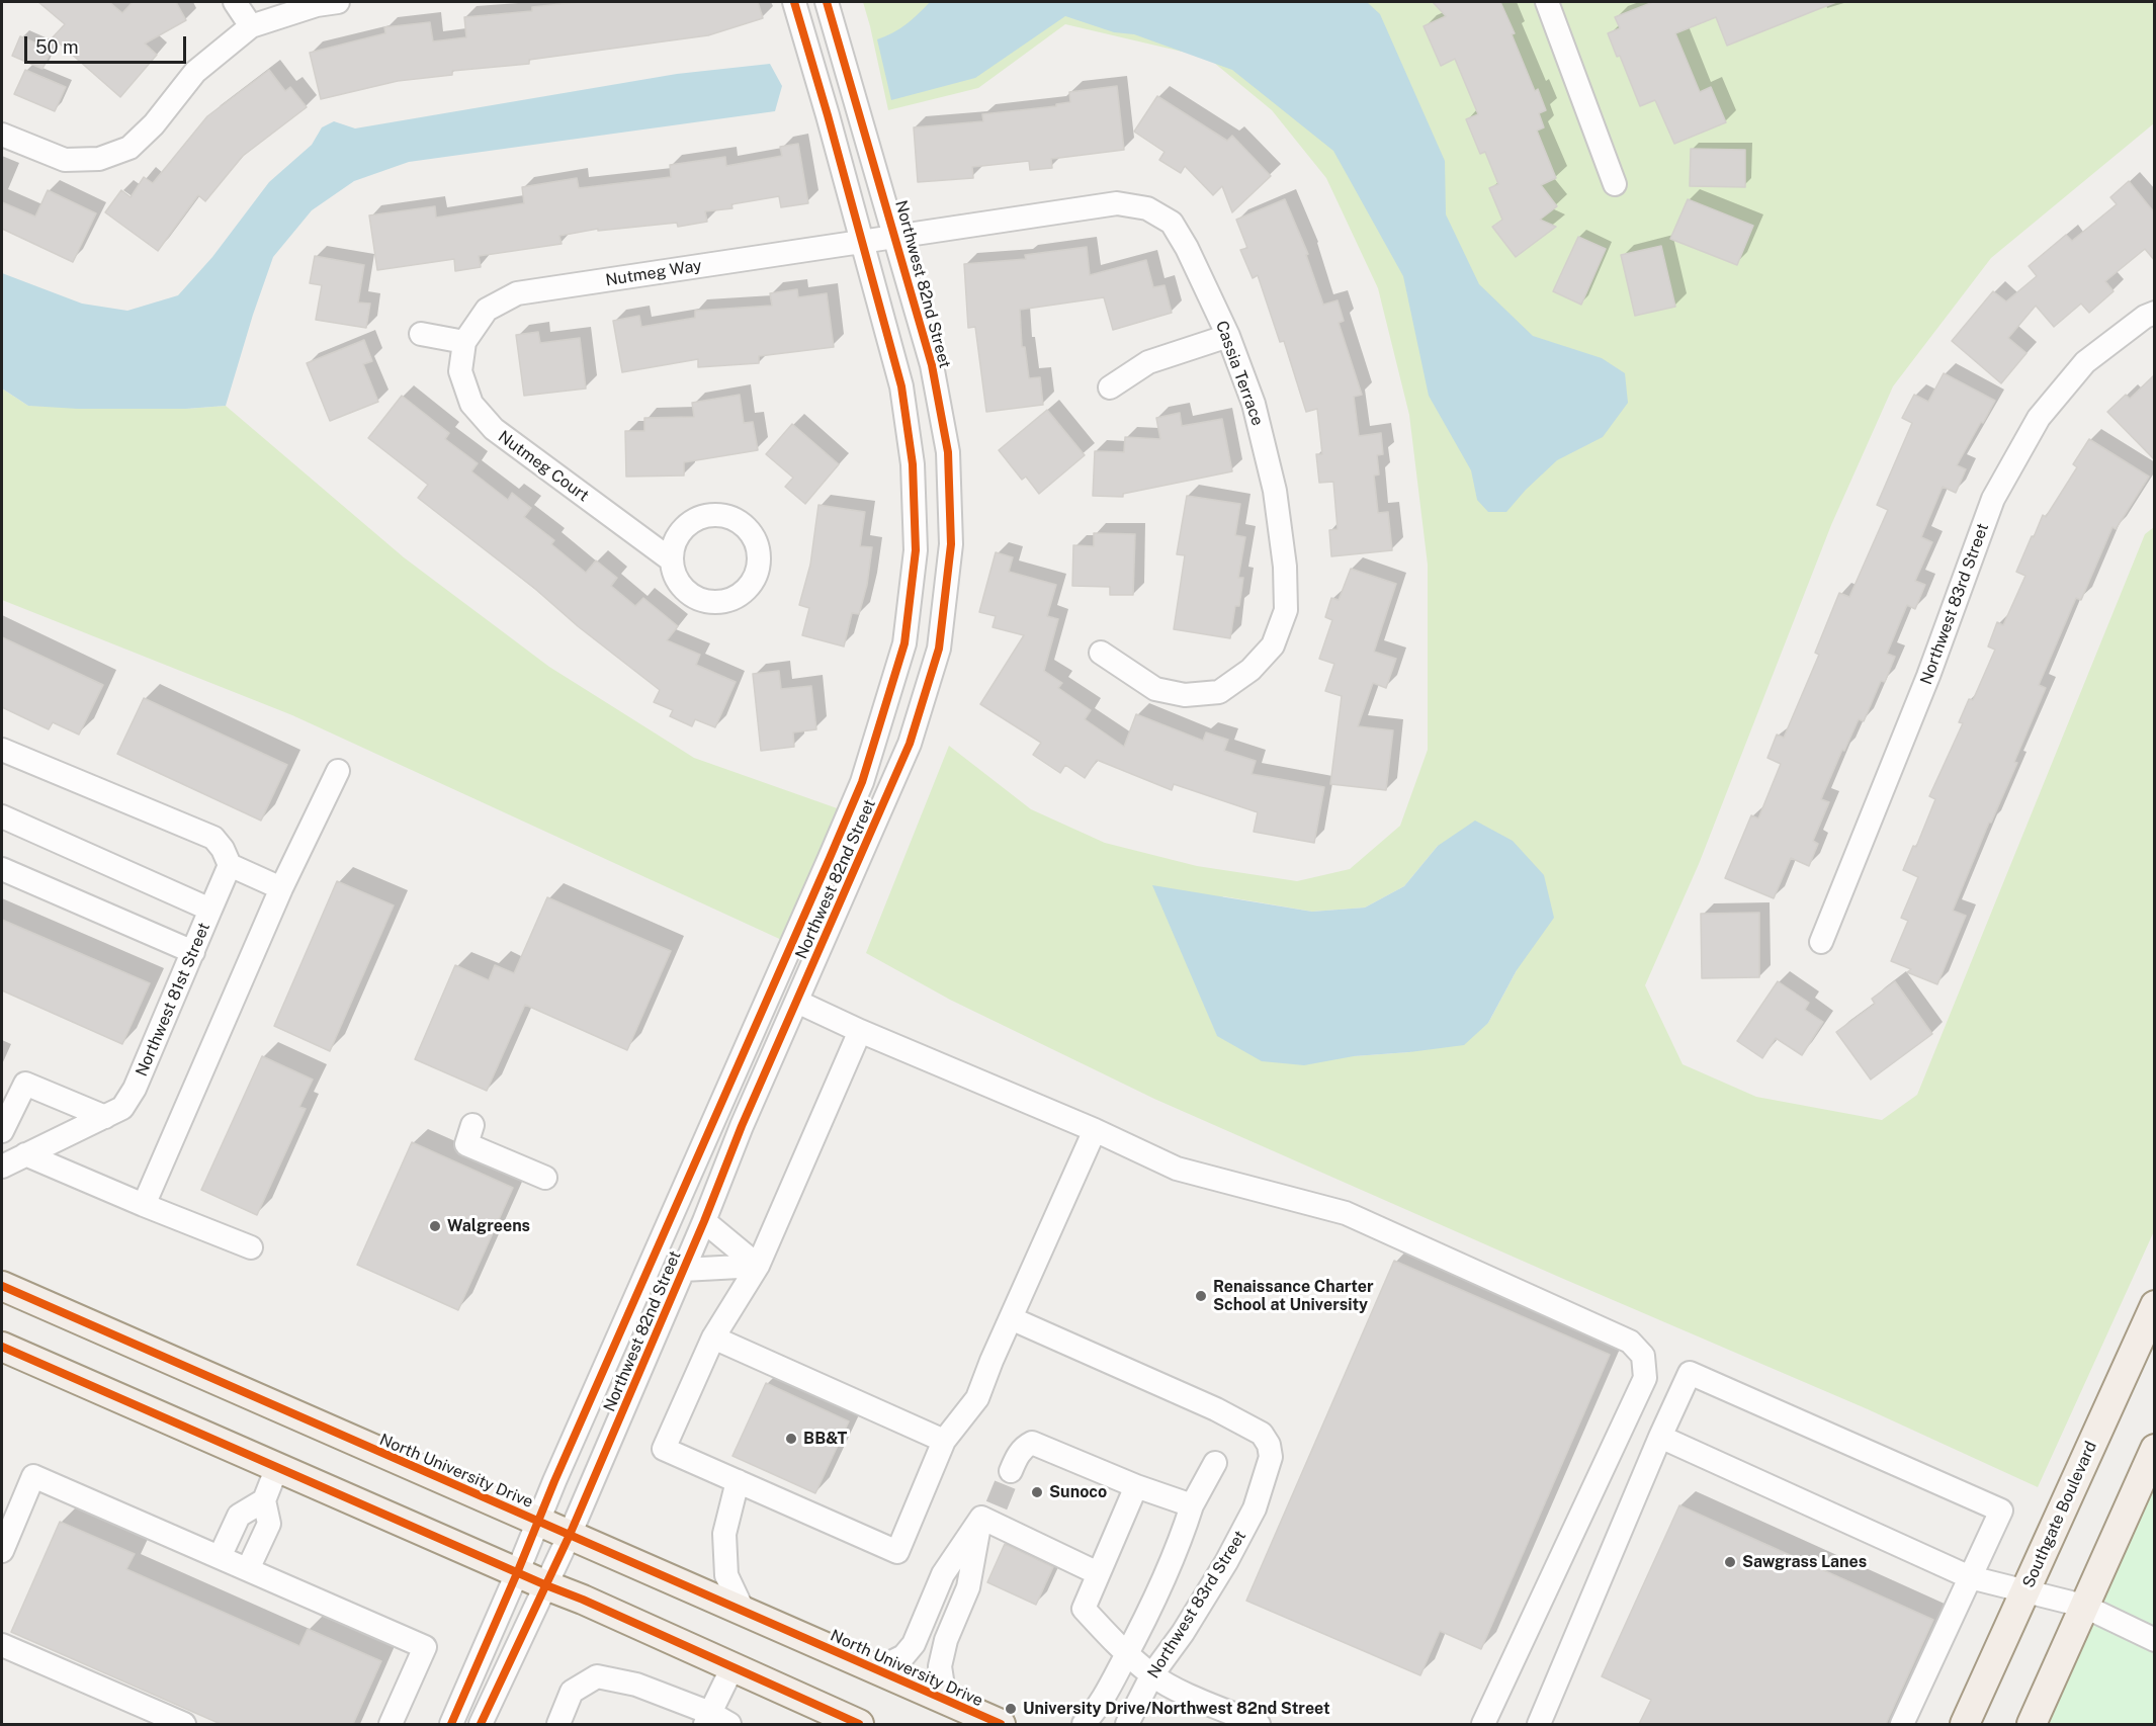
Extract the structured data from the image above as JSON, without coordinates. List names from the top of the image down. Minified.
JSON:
{"streets":{"main road":["North University Drive","Southgate Boulevard"],"street":["Nutmeg Way","Northwest 82nd Street","Cassia Terrace","Nutmeg Court","Northwest 83rd Street","Northwest 81st Street"]},"crossings":[["Nutmeg Way","Northwest 82nd Street"],["Nutmeg Way","Cassia Terrace"],["Nutmeg Way","Nutmeg Court"],["Northwest 82nd Street","Cassia Terrace"],["Northwest 82nd Street","North University Drive"]],"places":["Walgreens","Renaissance Charter School at University","BB&T","Sunoco","Sawgrass Lanes","University Drive/Northwest 82nd Street"],"scale_bar":"50 m"}
